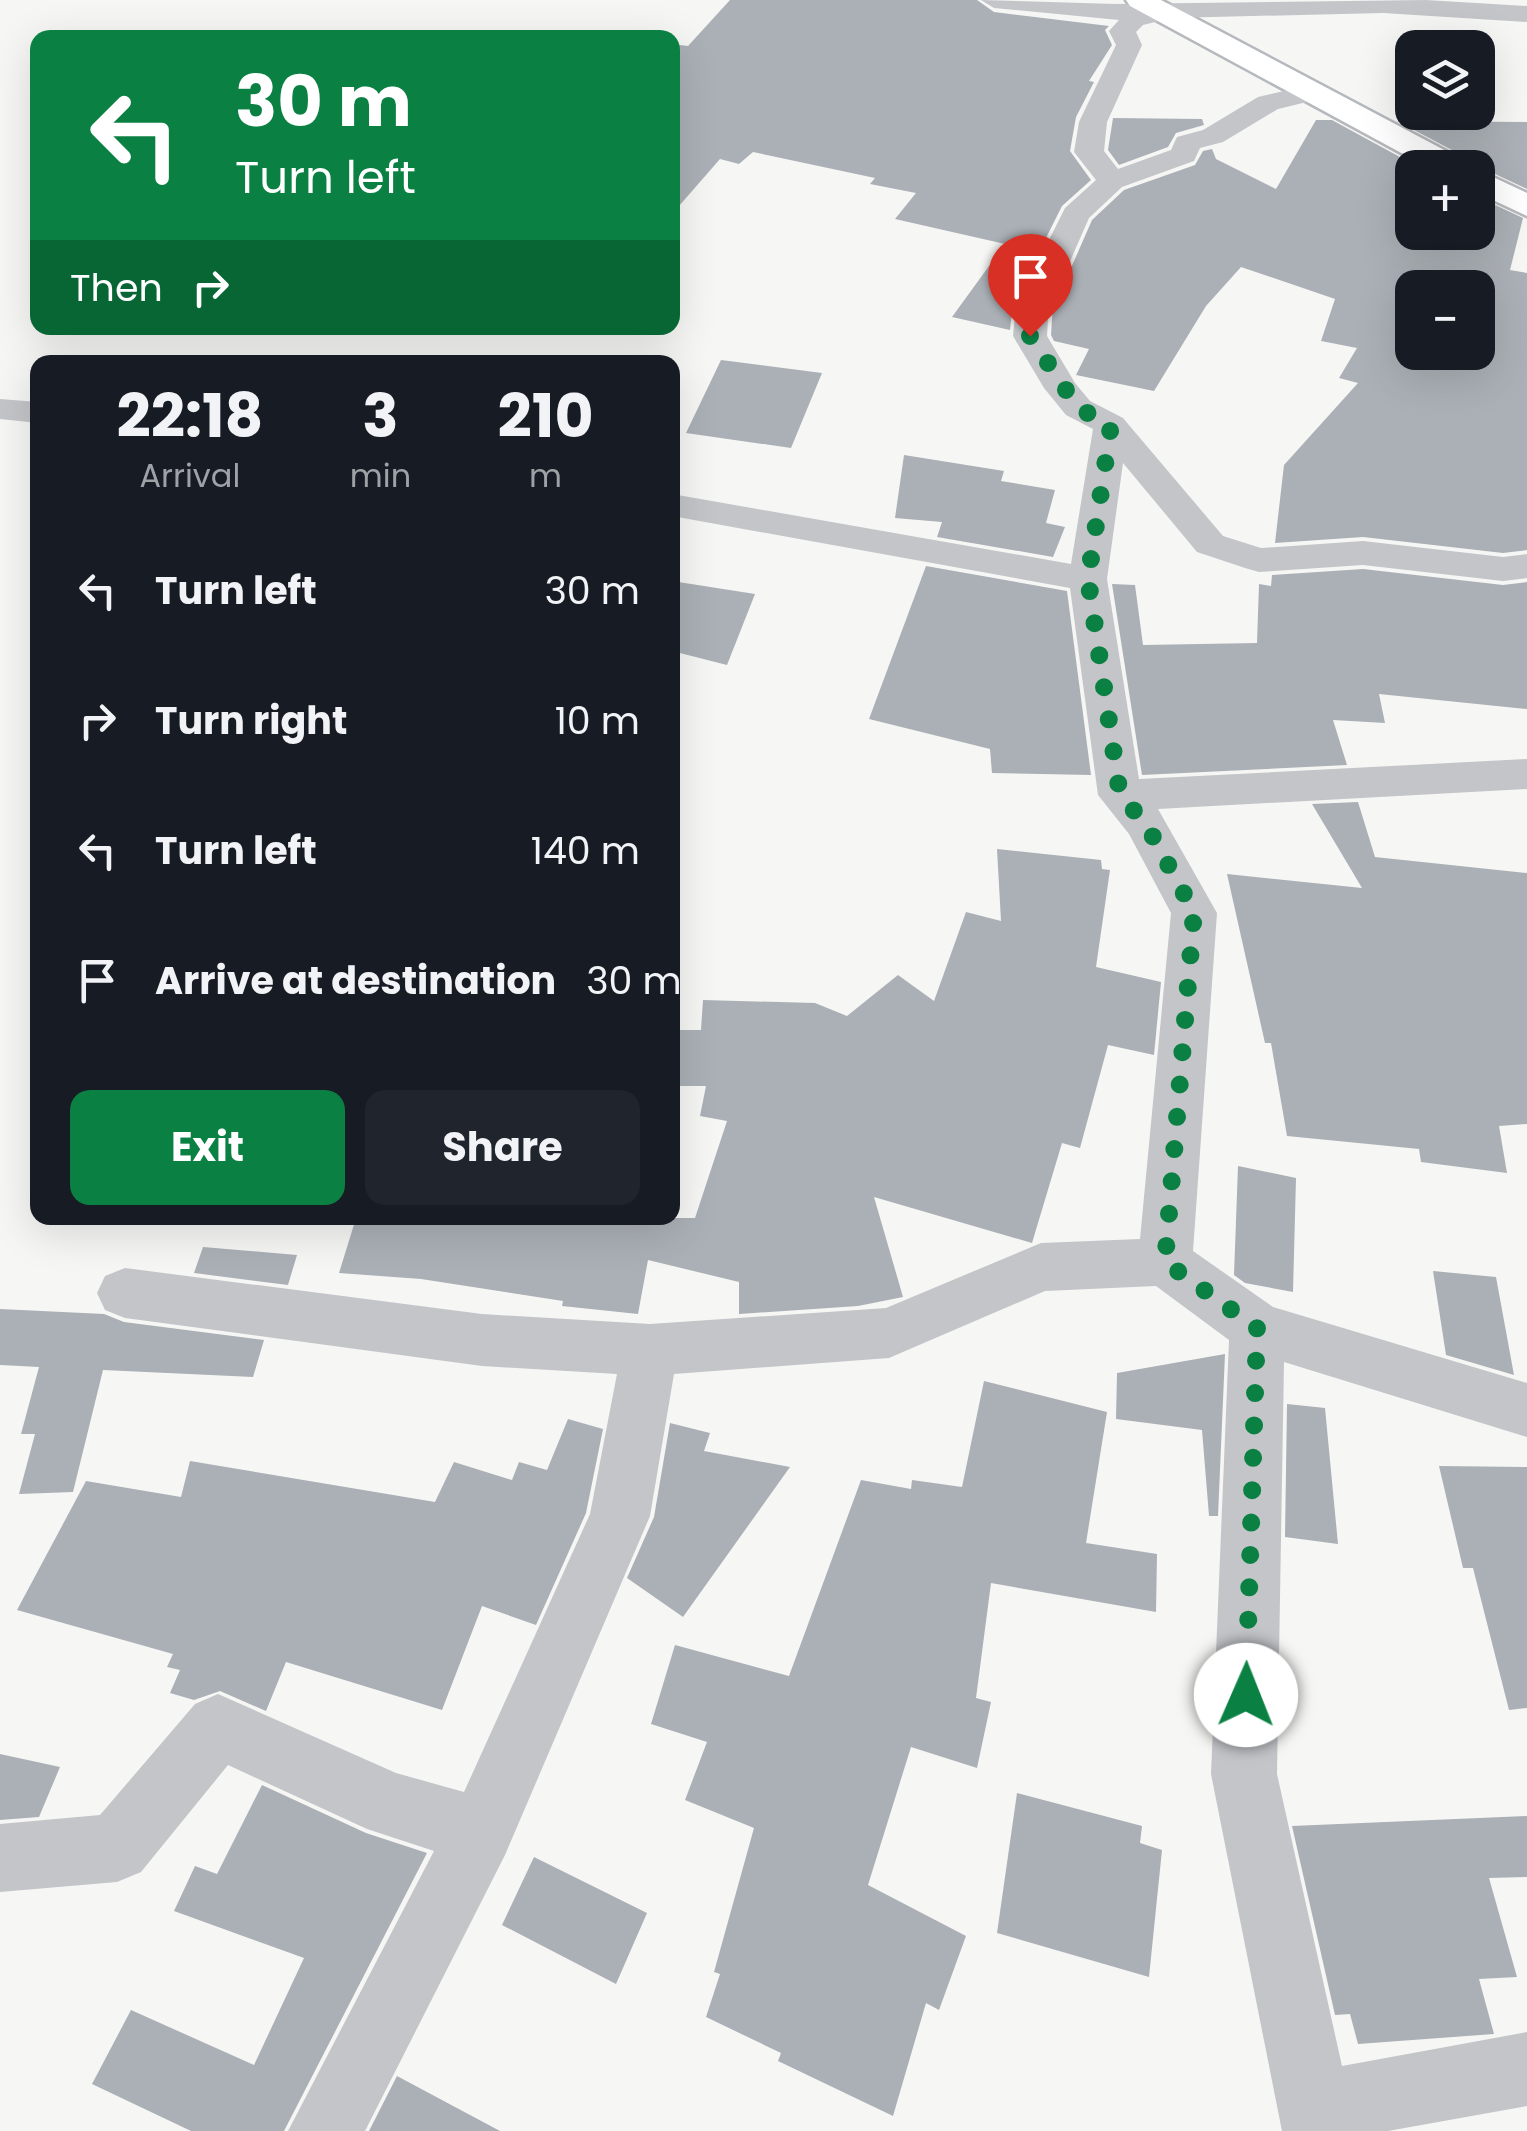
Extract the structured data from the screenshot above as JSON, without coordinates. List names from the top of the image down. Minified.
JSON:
{"page":{"map_buttons":["+","−"],"turn":["30 m","Turn left"],"then":"Then","eta":["22:18","Arrival","3","min","210","m"],"list":[{"name":"Turn left","value":"30 m"},{"name":"Turn right","value":"10 m"},{"name":"Turn left","value":"140 m"},{"name":"Arrive at destination","value":"30 m"}],"buttons":["Exit","Share"]}}
